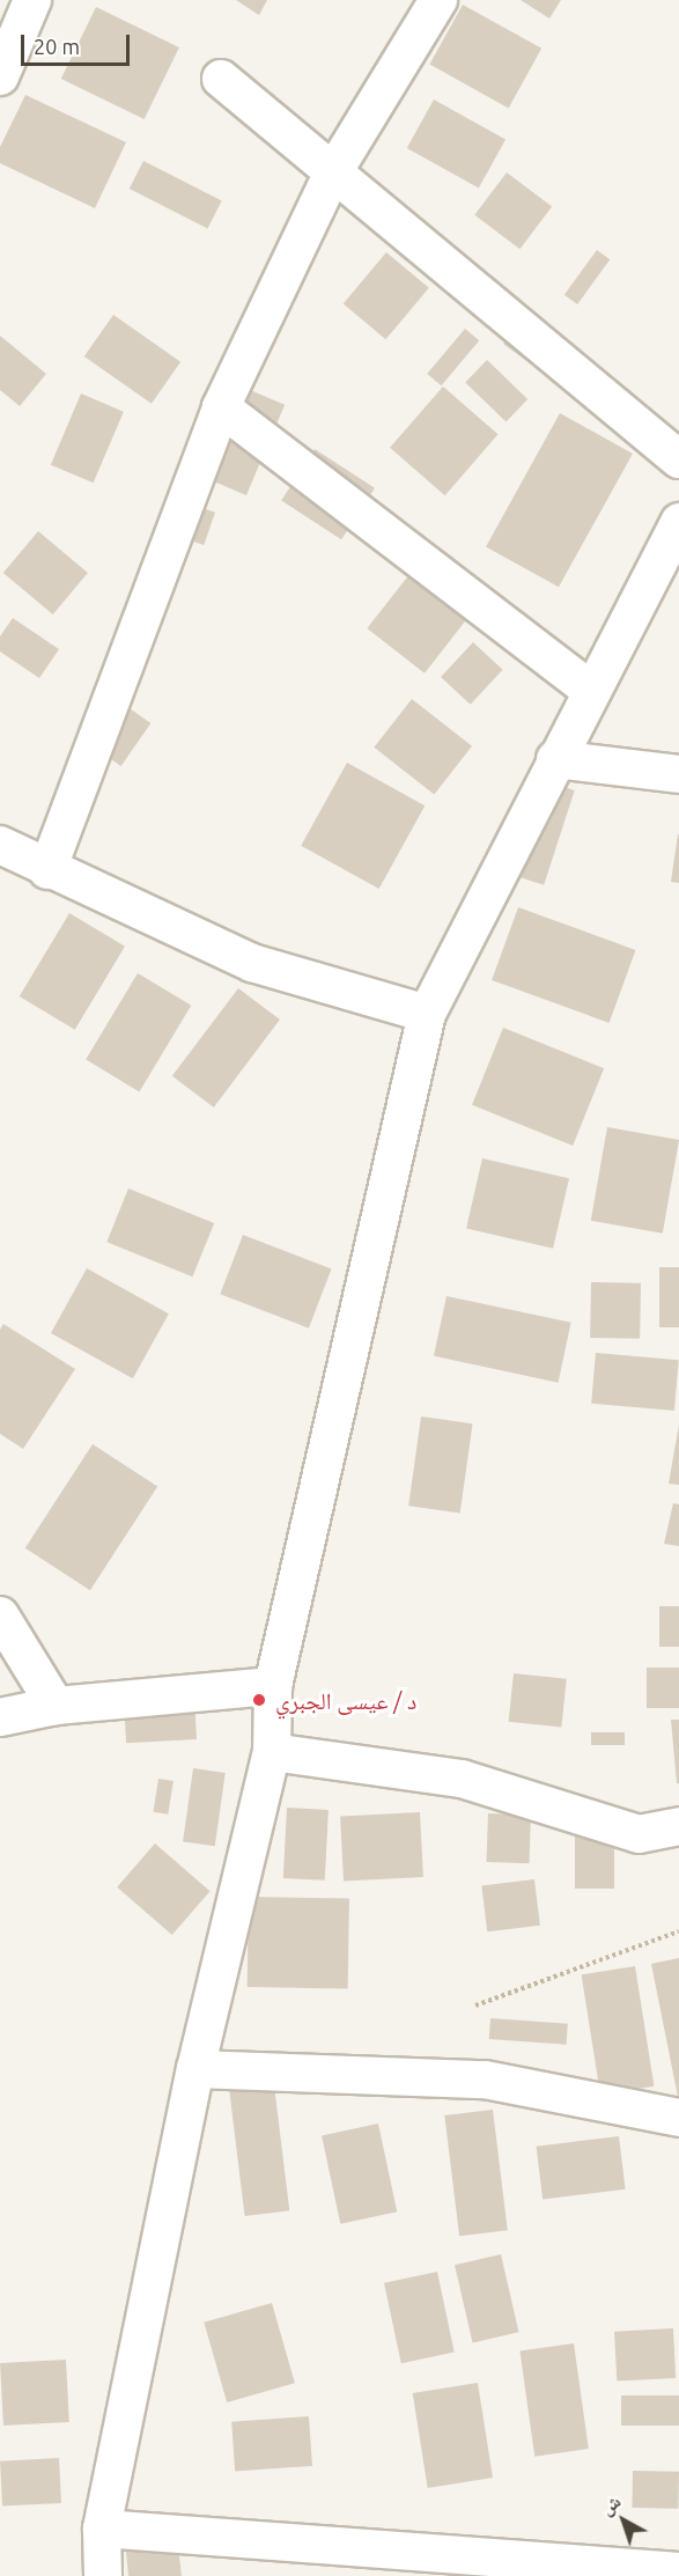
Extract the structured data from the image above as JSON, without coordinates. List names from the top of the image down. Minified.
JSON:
{"places":["د / عيسى الجبري"],"scale_bar":"20 m","north":"top left"}
